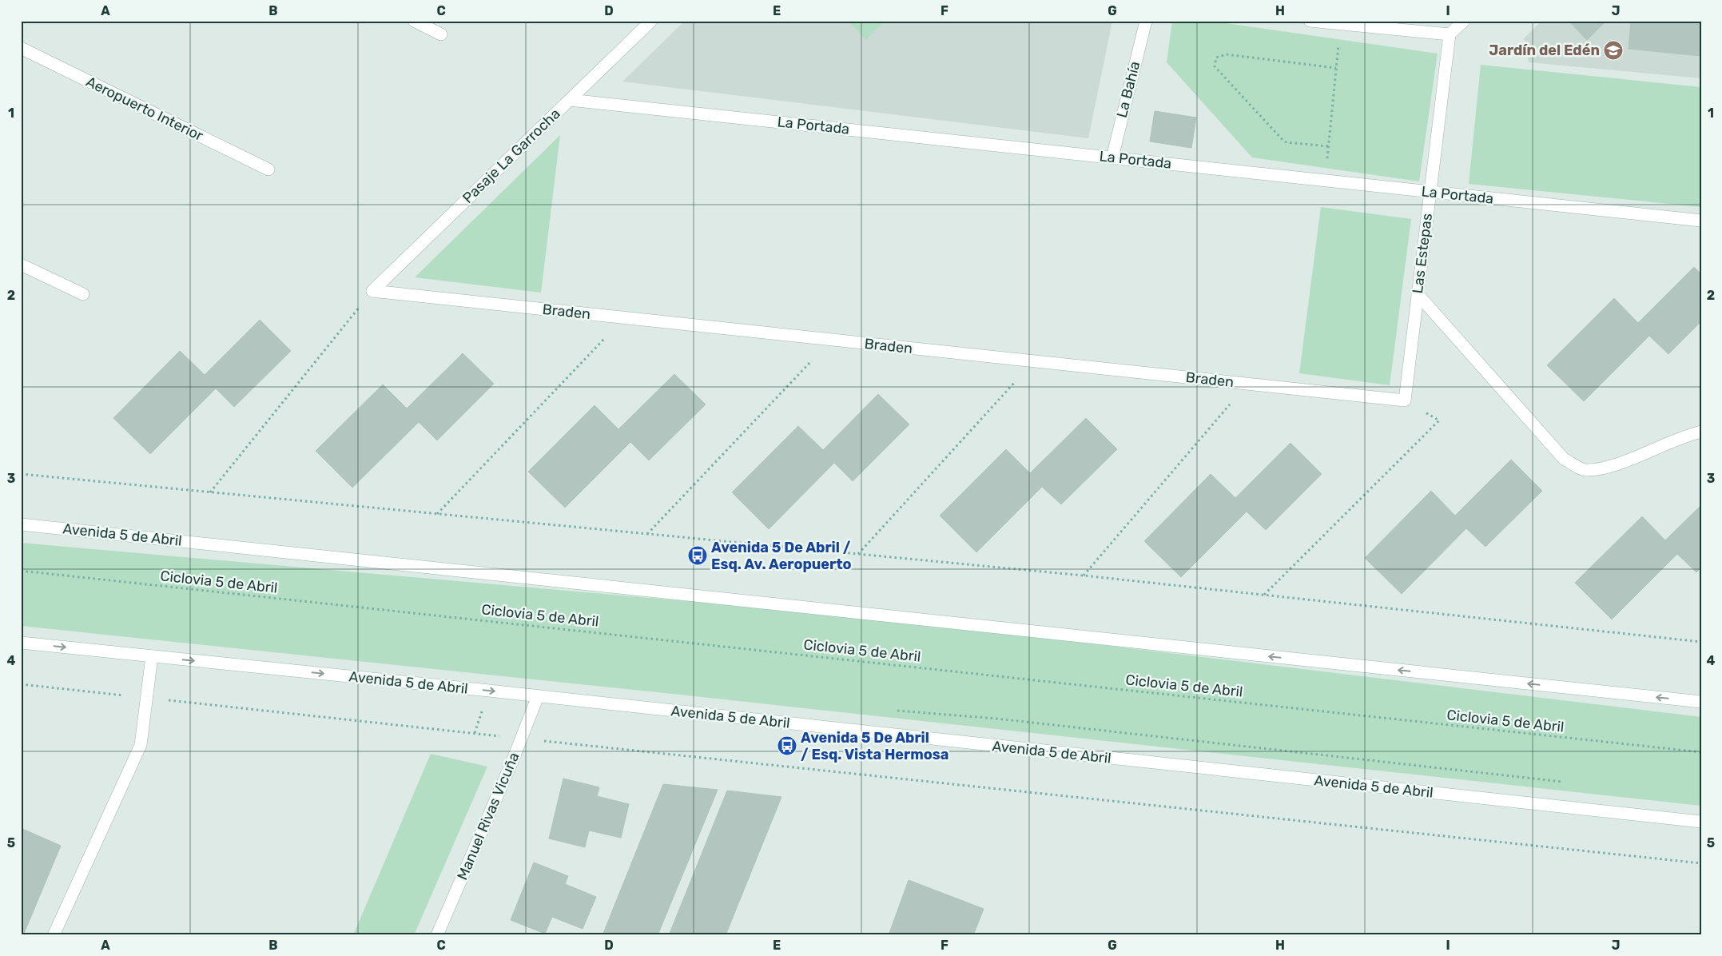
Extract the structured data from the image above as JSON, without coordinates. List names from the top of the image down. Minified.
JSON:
{"streets":{"street":["La Bahía","Aeropuerto Interior","La Portada","Pasaje La Garrocha","Las Estepas","Braden","Avenida 5 de Abril","Manuel Rivas Vicuña"],"path":["Ciclovia 5 de Abril"]},"crossings":[["La Bahía","La Portada"],["La Portada","Pasaje La Garrocha"],["La Portada","Las Estepas"],["Pasaje La Garrocha","Braden"],["Las Estepas","Braden"],["Avenida 5 de Abril","Manuel Rivas Vicuña"]],"places":{"school or university":["Jardín del Edén"],"bus stop":["Avenida 5 De Abril / Esq. Av. Aeropuerto","Avenida 5 De Abril / Esq. Vista Hermosa"]},"grid":{"columns":["A","B","C","D","E","F","G","H","I","J"],"rows":["1","2","3","4","5"]}}
